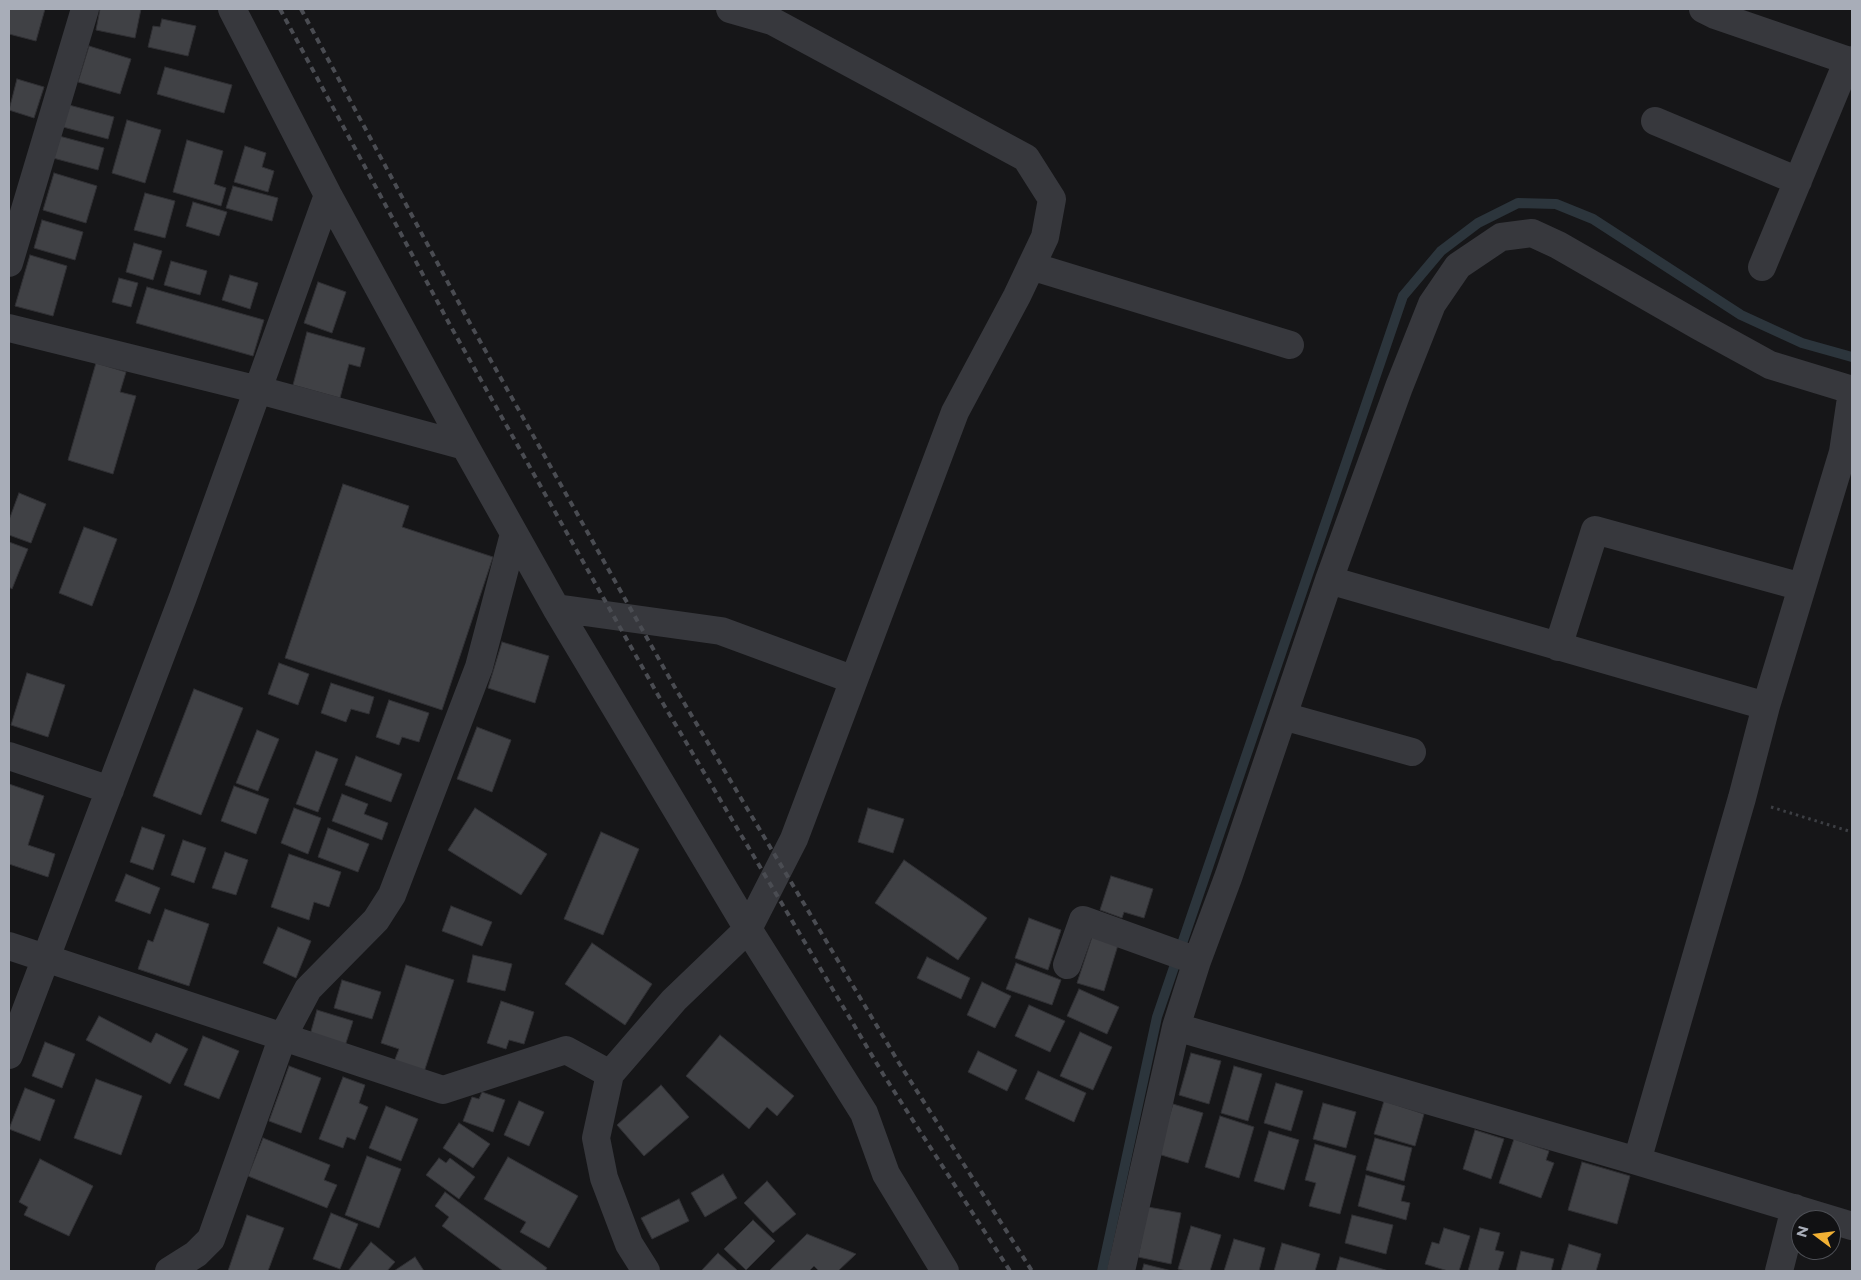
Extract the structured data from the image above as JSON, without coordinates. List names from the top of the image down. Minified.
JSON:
{"north":"left"}
